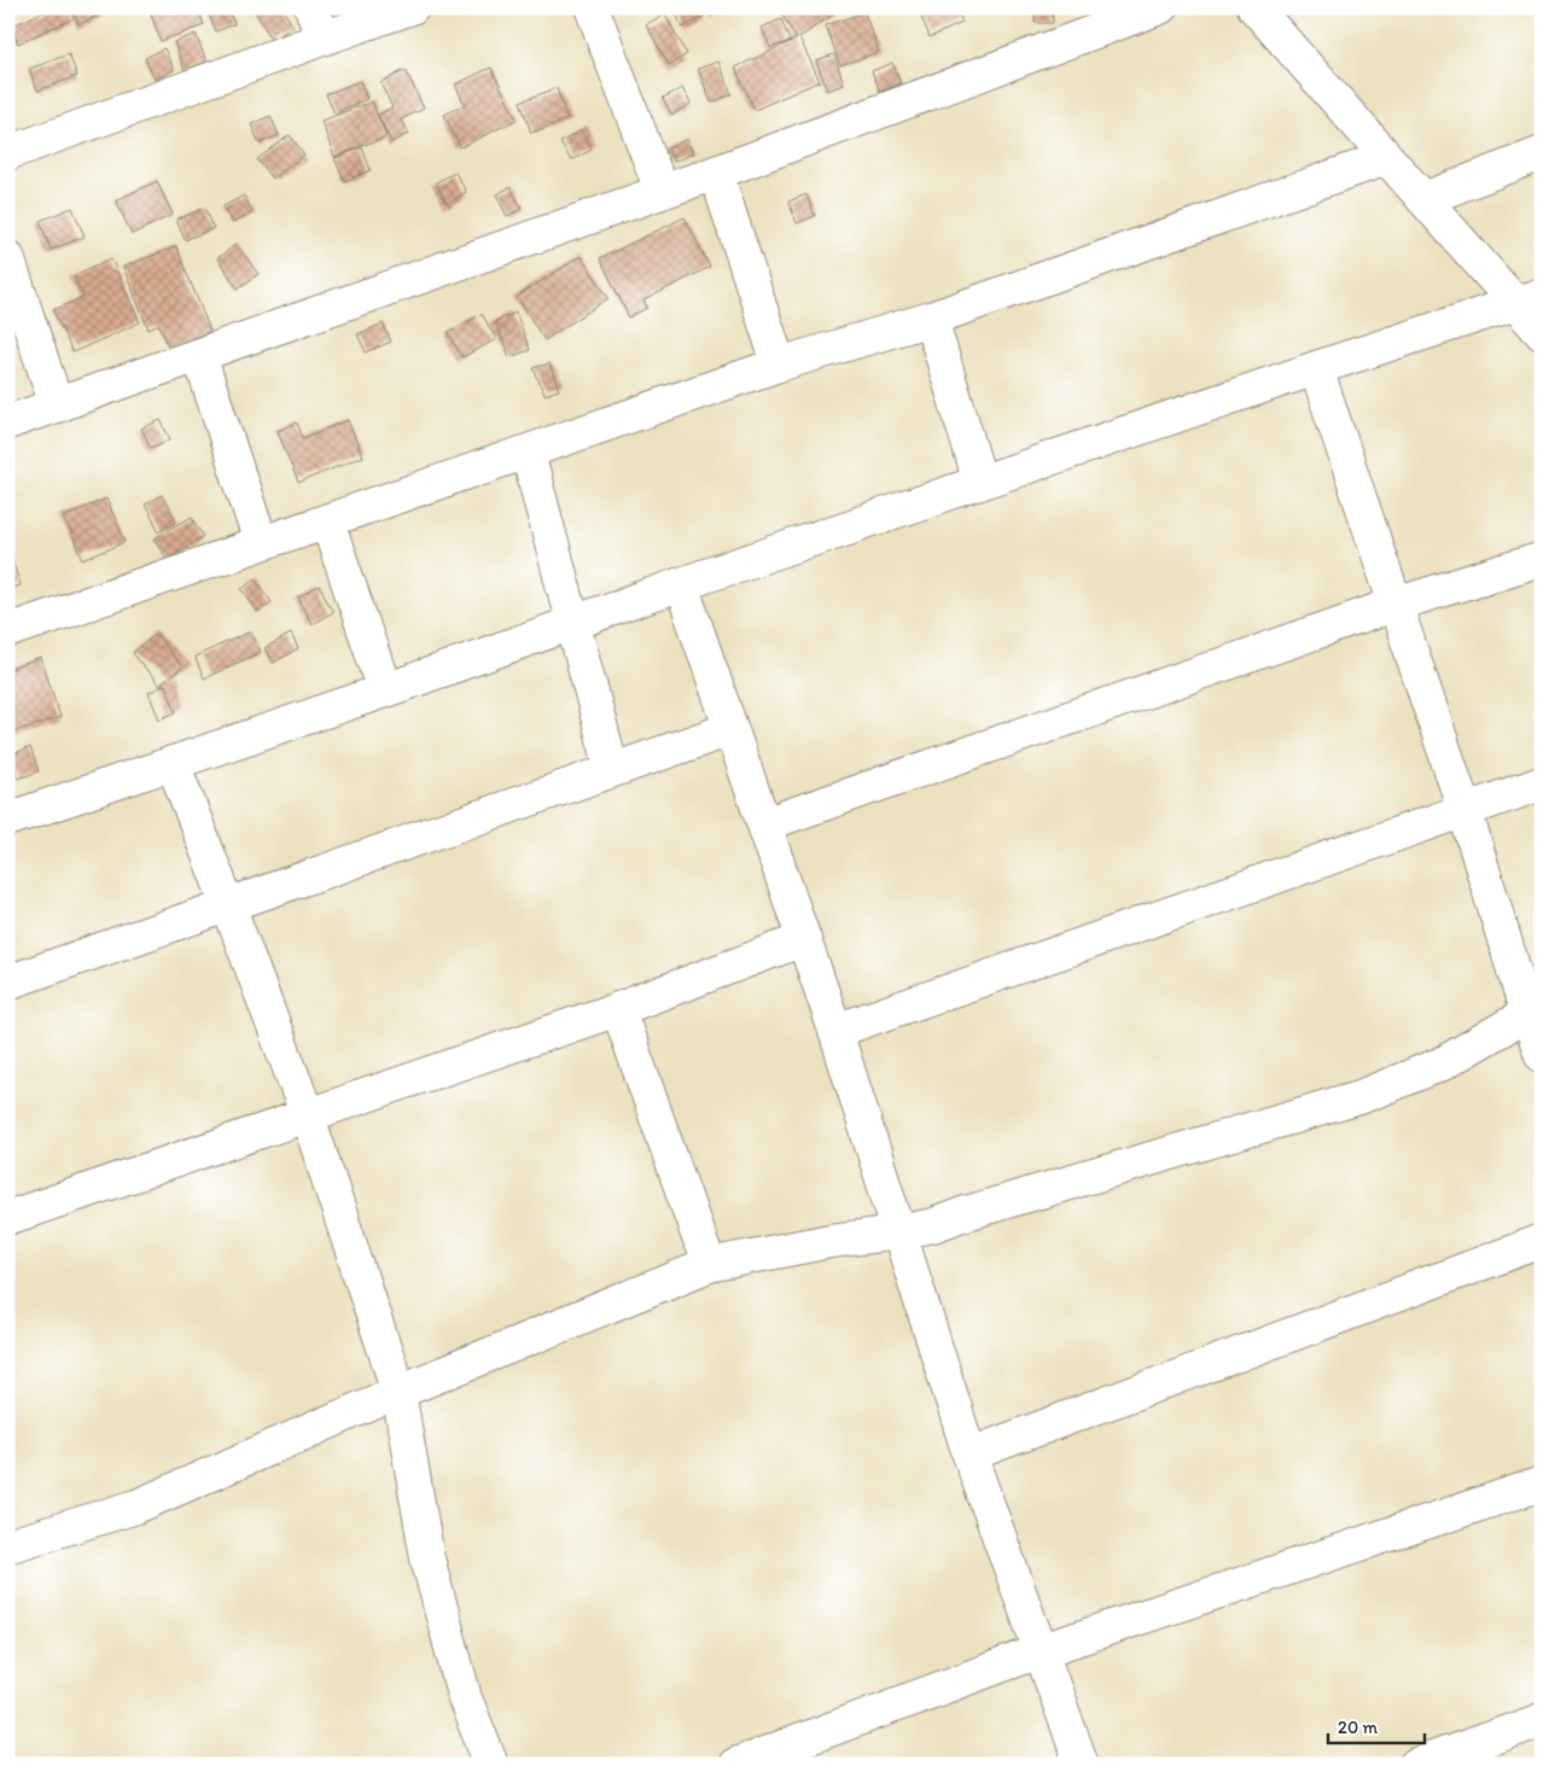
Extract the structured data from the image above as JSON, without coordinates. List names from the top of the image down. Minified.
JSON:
{"scale_bar":"20 m"}
